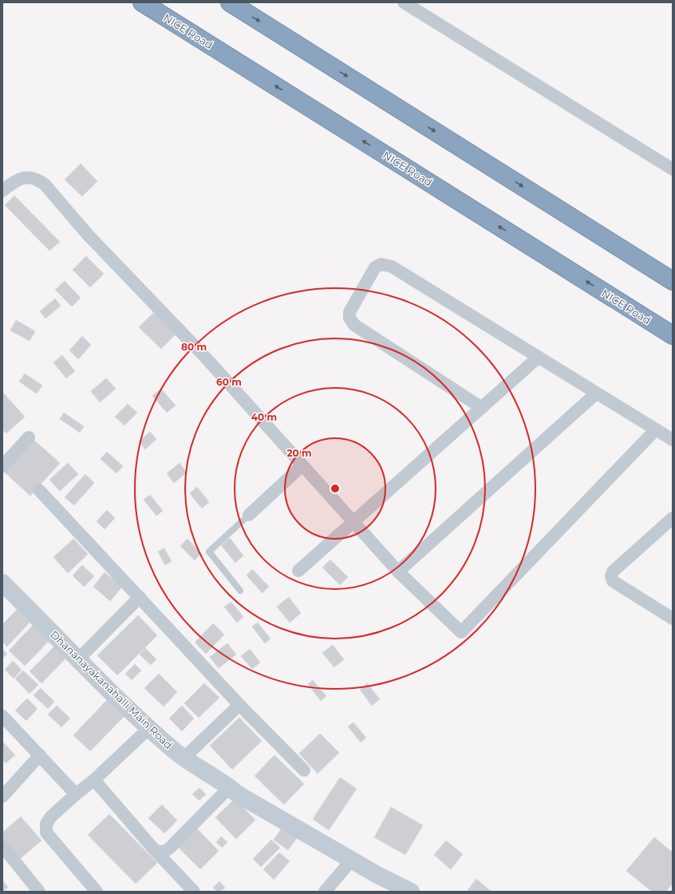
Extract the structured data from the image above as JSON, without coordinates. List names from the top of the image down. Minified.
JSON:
{"streets":{"highway":["NICE Road"],"street":["Dhananayakanahalli Main Road"]},"rings":["80 m","60 m","40 m","20 m"]}
